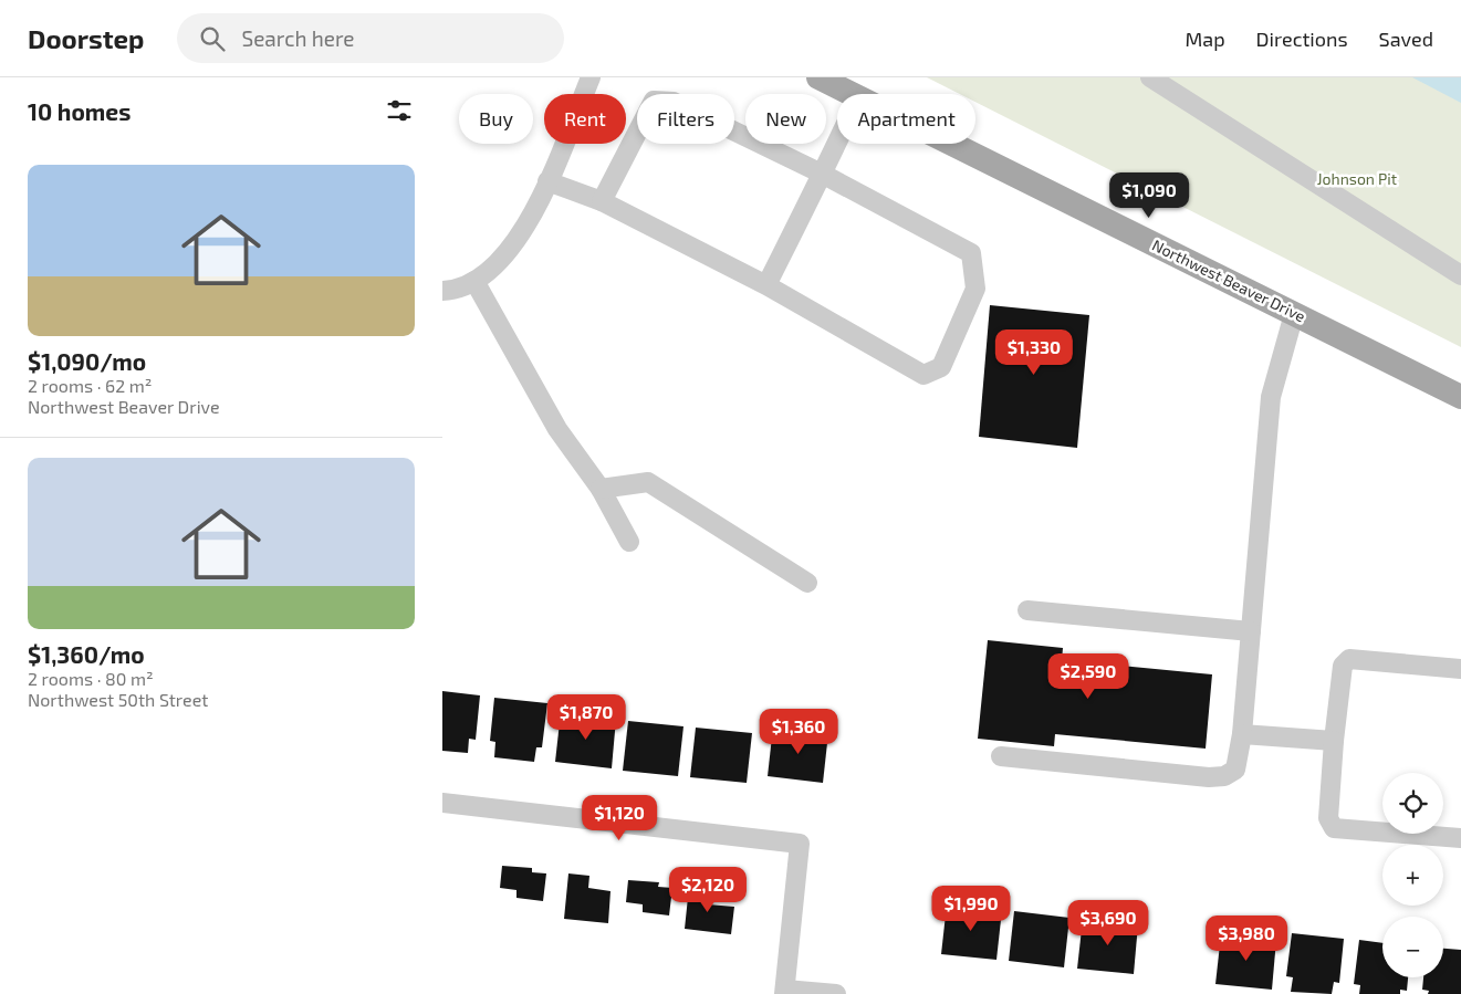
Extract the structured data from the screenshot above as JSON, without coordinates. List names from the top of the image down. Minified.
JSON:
{"streets":{"main road":["Northwest Beaver Drive"]},"parks":["Johnson Pit"],"page":{"header":"Doorstep","search":"Search here","nav":["Map","Directions","Saved"],"heading":"10 homes","chip":["Buy","Rent","Filters","New","Apartment"],"list":[{"name":"$1,090/mo","note":"2 rooms · 62 m² · Northwest Beaver Drive"},{"name":"$1,360/mo","note":"2 rooms · 80 m² · Northwest 50th Street"}],"price":["$1,090","$1,330","$2,590","$1,870","$1,360","$1,120","$2,120","$1,990","$3,690","$3,980"],"map_buttons":["+","−"]}}
